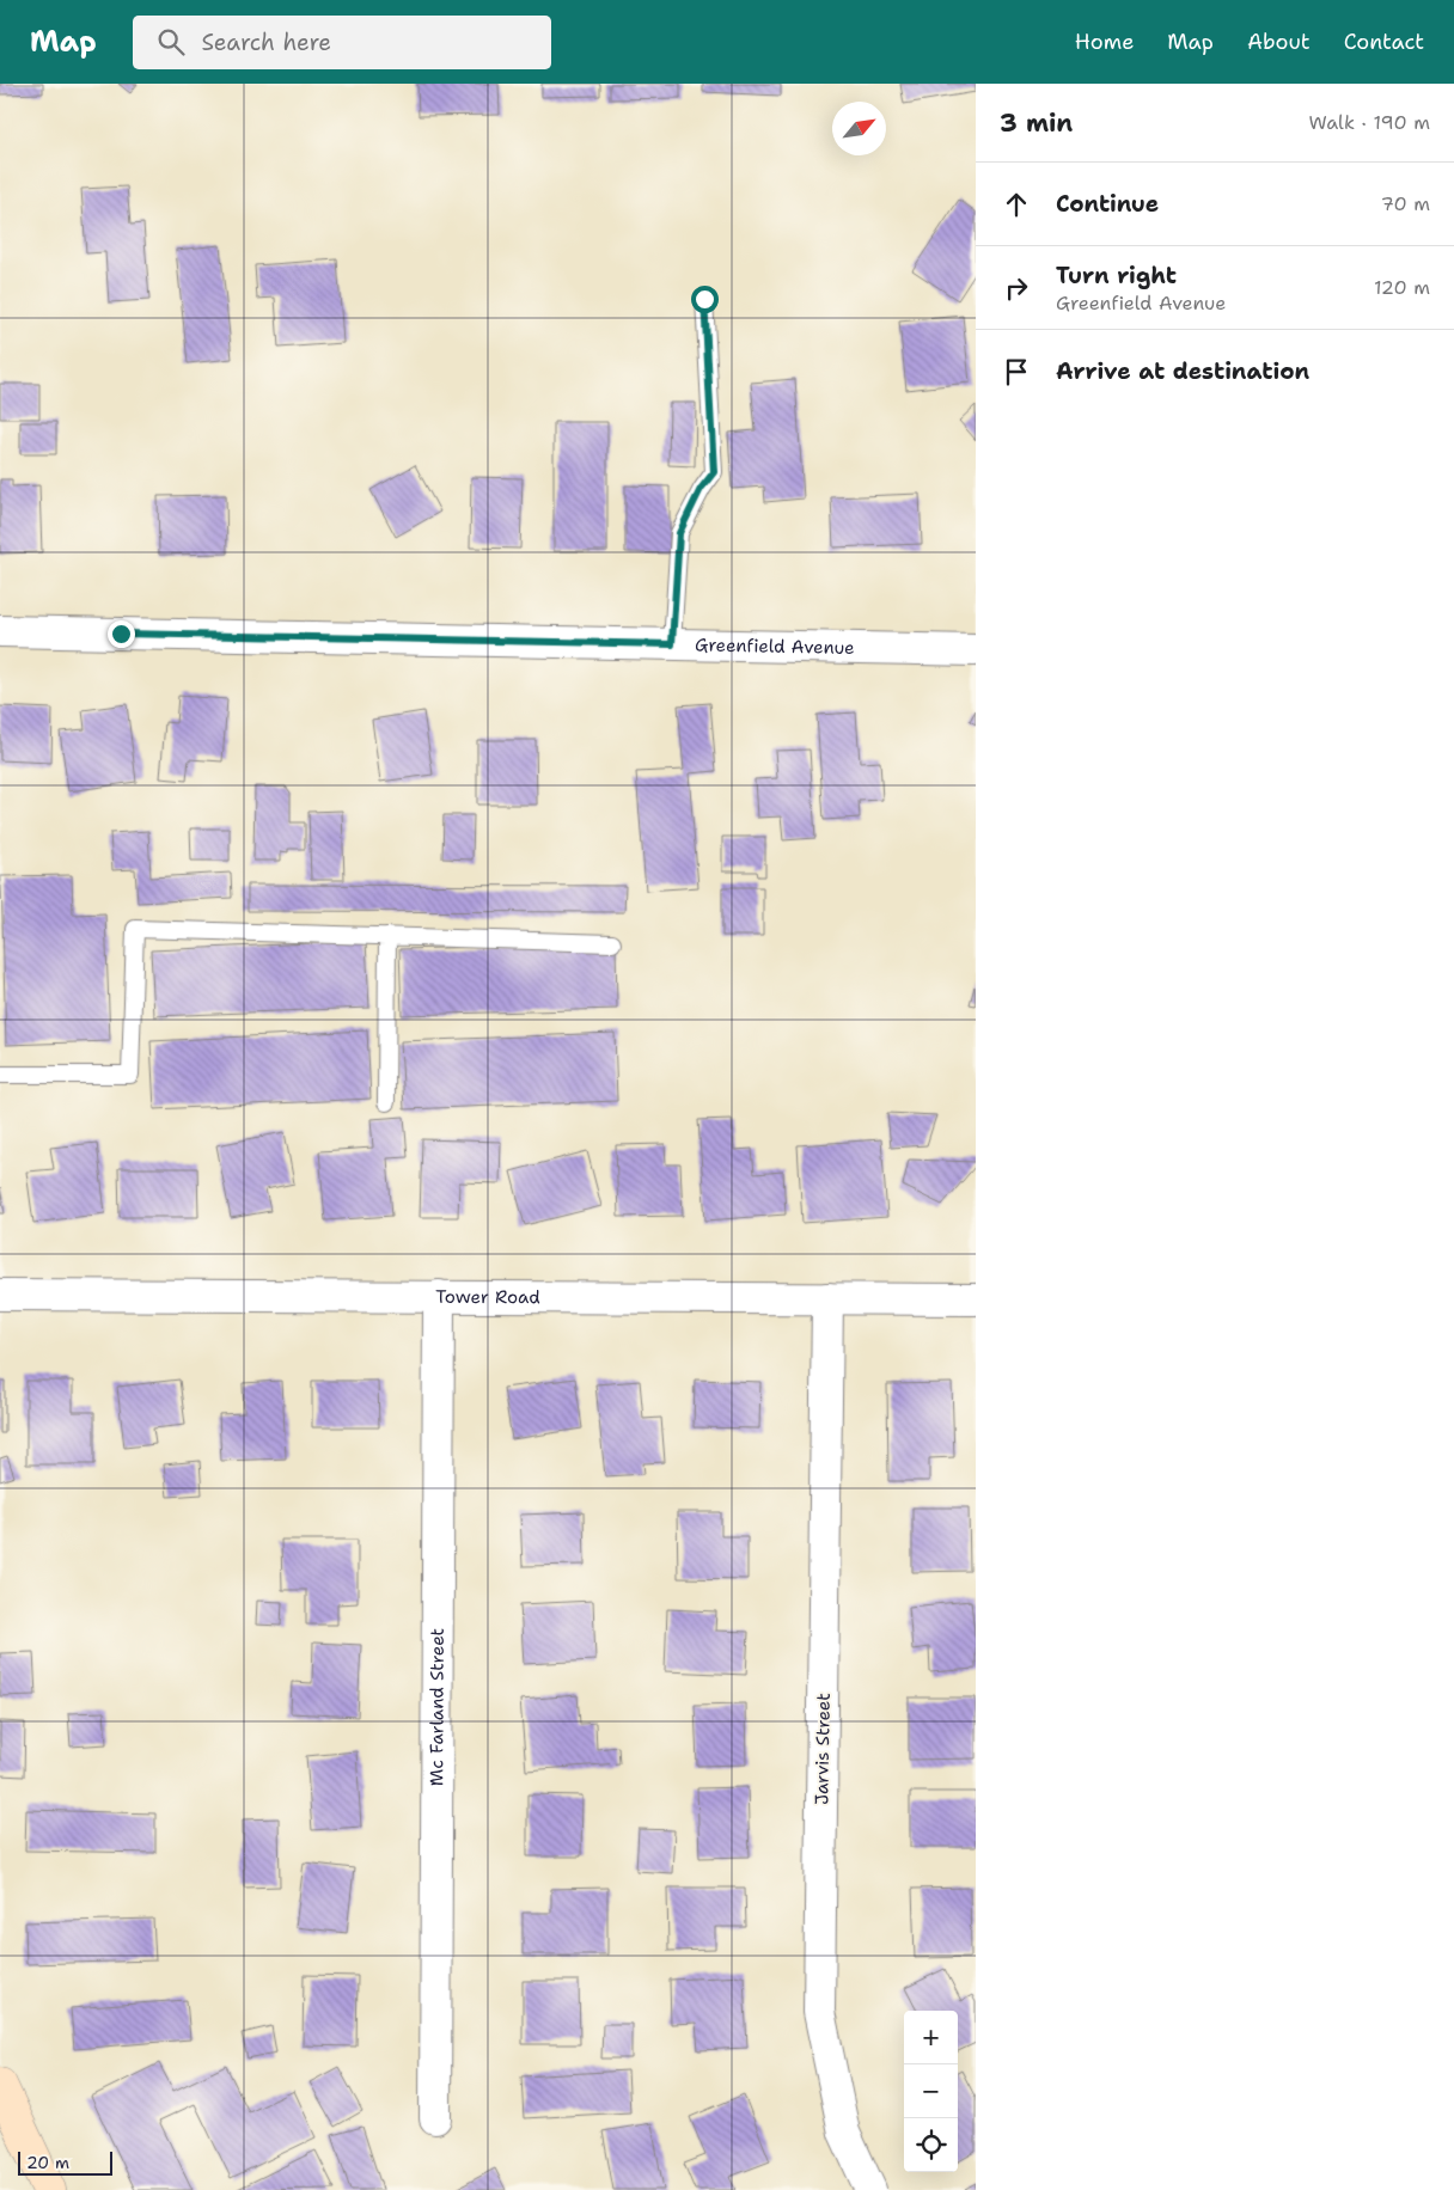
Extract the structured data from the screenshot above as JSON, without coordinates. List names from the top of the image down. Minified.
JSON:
{"streets":{"street":["Greenfield Avenue","Tower Road","Mc Farland Street","Jarvis Street"]},"crossings":[["Tower Road","Mc Farland Street"],["Tower Road","Jarvis Street"]],"scale_bar":"20 m","north":"top right","page":{"header":"Map","search":"Search here","nav":["Home","Map","About","Contact"],"heading":["3 min","Walk · 190 m"],"list":[["Continue","70 m"],["Turn right","Greenfield Avenue","120 m"],"Arrive at destination"],"map_buttons":["+","−"],"scale":"20 m"}}
